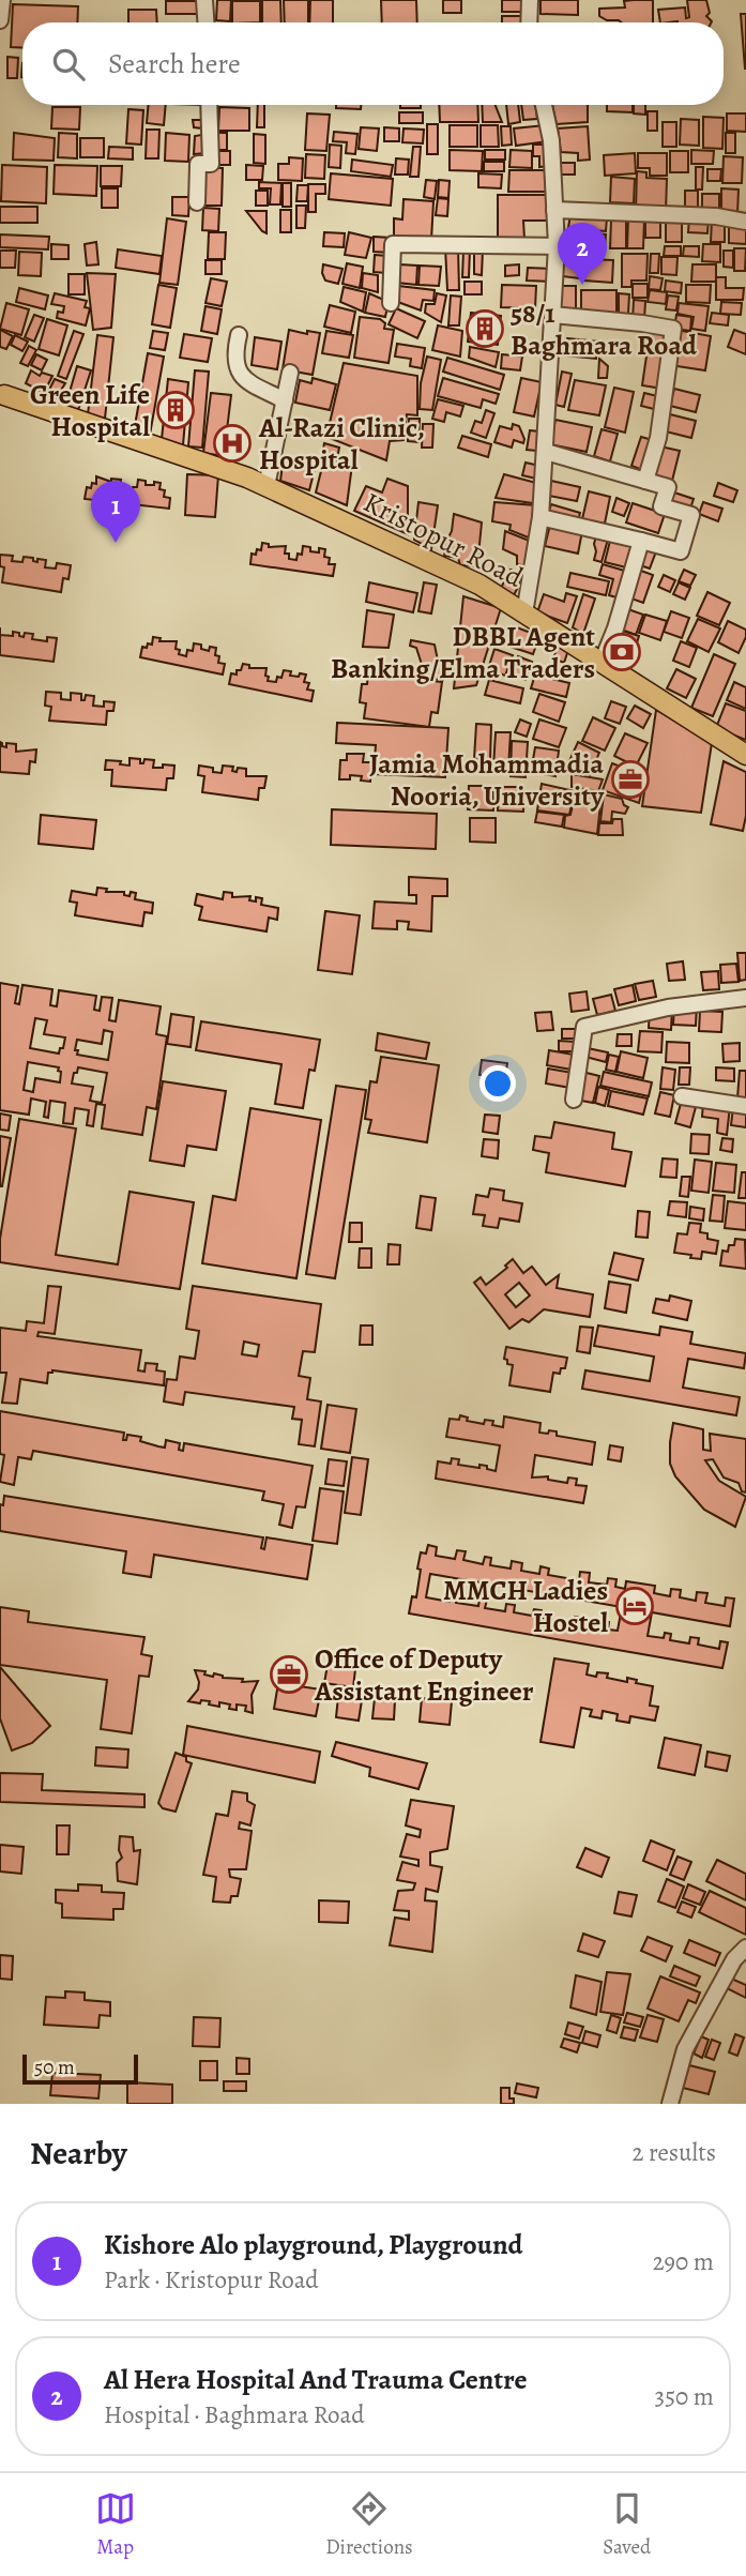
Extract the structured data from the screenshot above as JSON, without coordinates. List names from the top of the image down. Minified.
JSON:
{"streets":{"main road":["Kristopur Road"]},"places":{"building":["58/1 Baghmara Road","Green Life Hospital"],"hospital":["Al-Razi Clinic, Hospital"],"bank":["DBBL Agent Banking/Elma Traders"],"office":["Jamia Mohammadia Nooria, University","Office of Deputy Assistant Engineer"],"hotel":["MMCH Ladies Hostel"]},"scale_bar":"50 m","page":{"search":"Search here","pins":["2","1"],"scale":"50 m","heading":["Nearby","2 results"],"list":[{"mark":"1","name":"Kishore Alo playground, Playground","note":"Park · Kristopur Road","value":"290 m"},{"mark":"2","name":"Al Hera Hospital And Trauma Centre","note":"Hospital · Baghmara Road","value":"350 m"}],"nav":["Map","Directions","Saved"]}}
